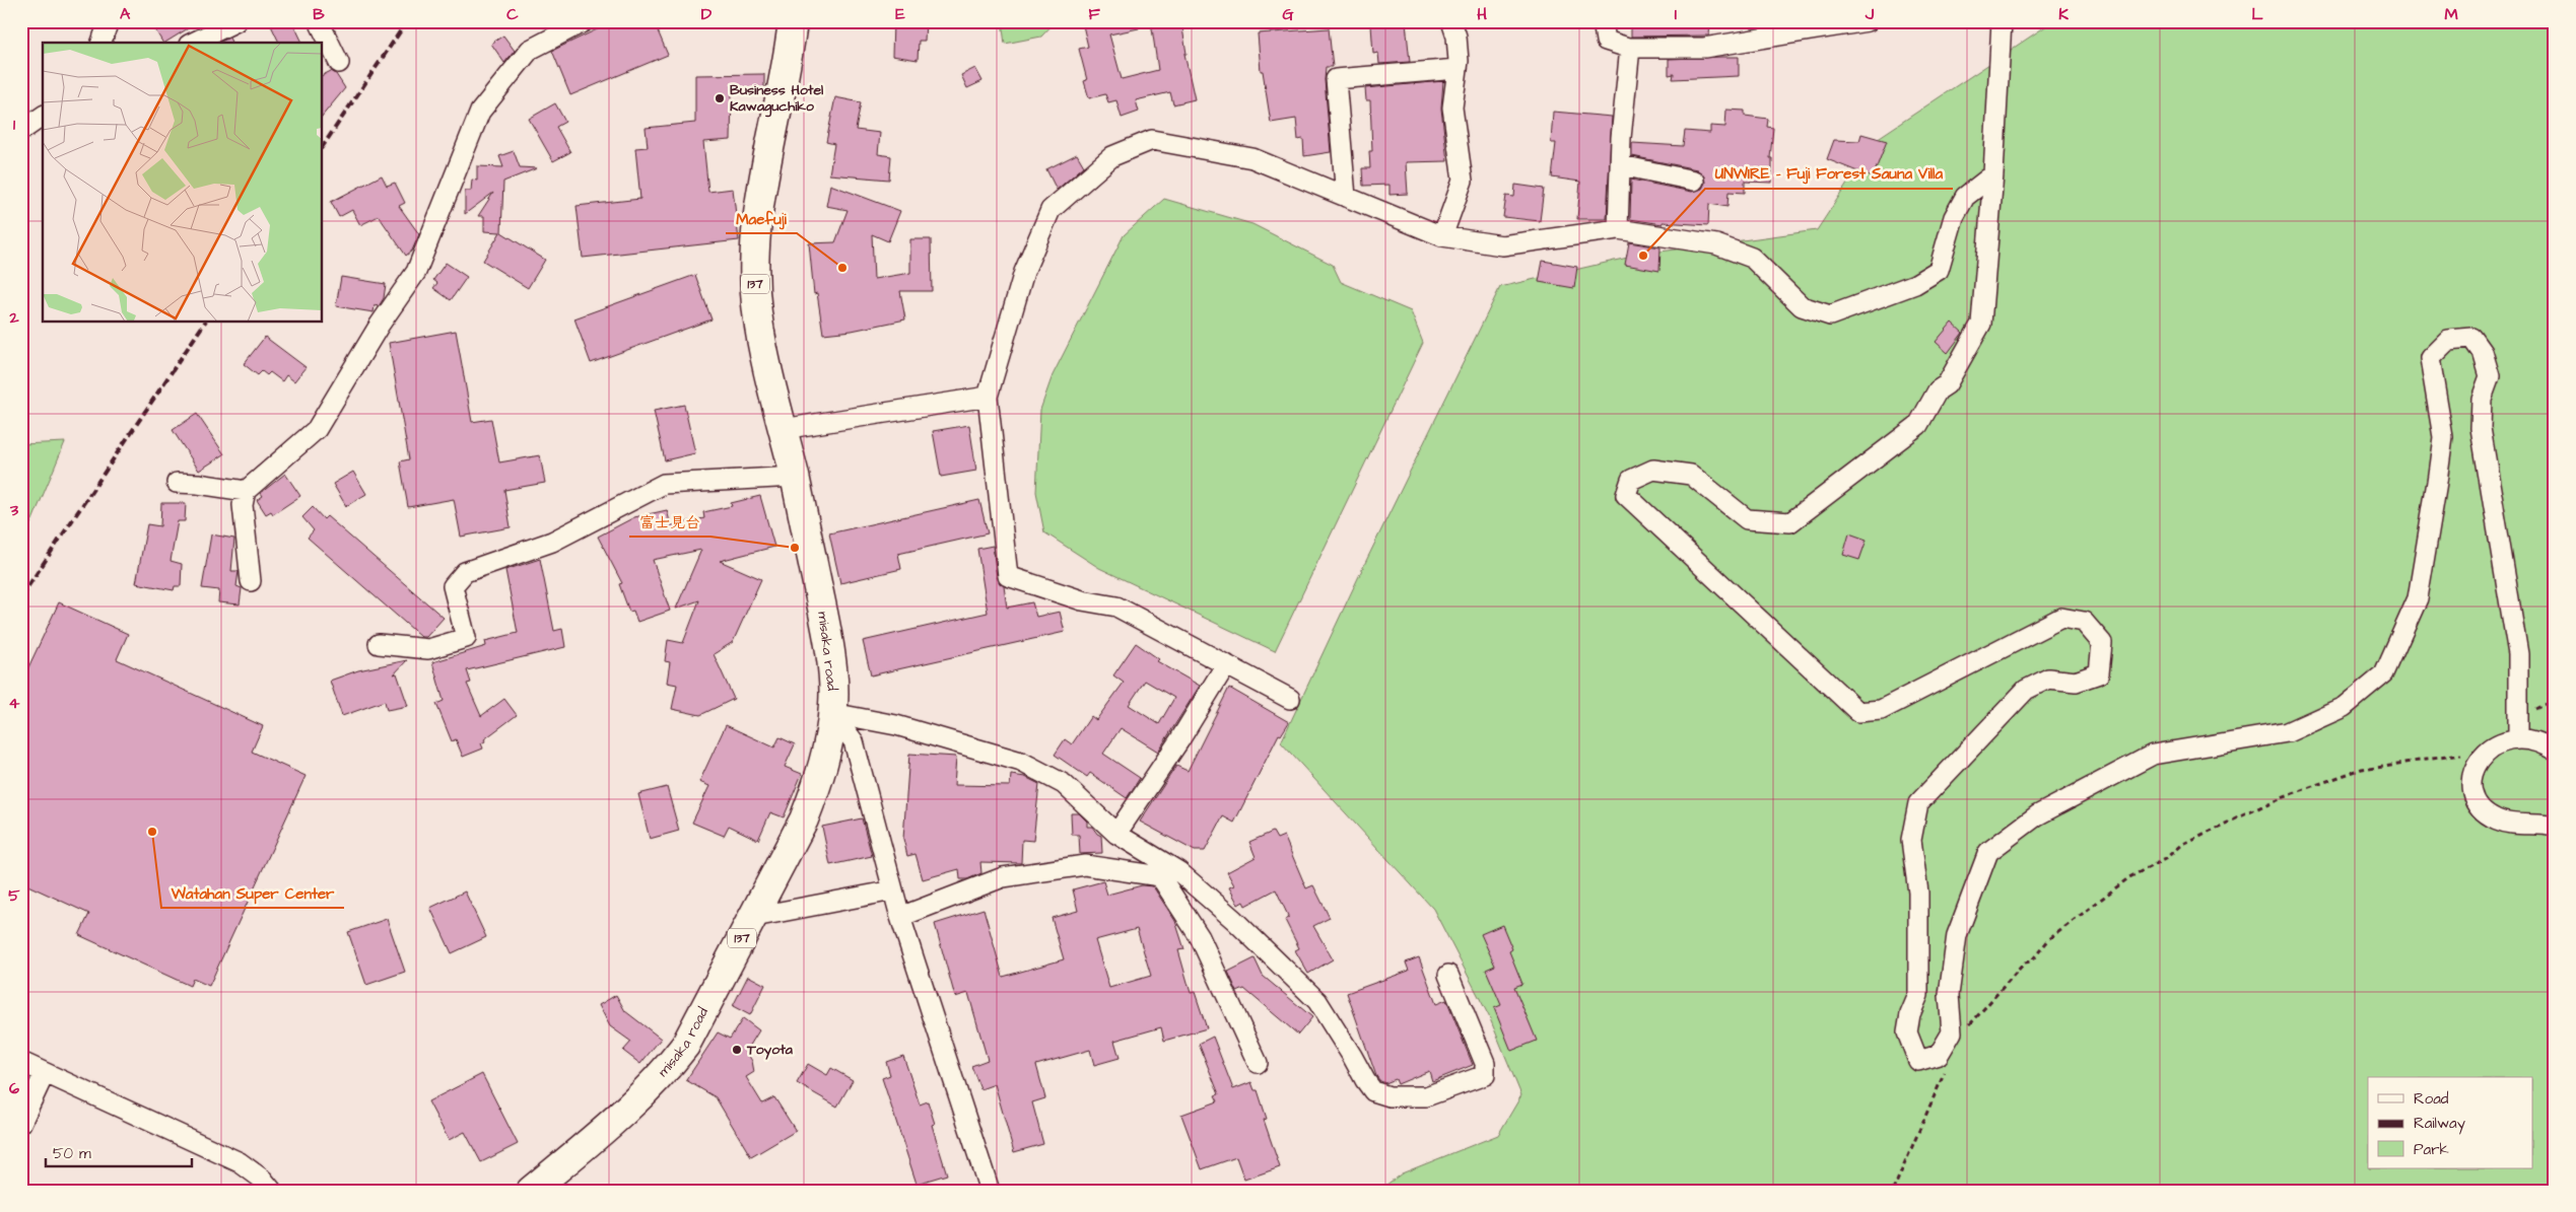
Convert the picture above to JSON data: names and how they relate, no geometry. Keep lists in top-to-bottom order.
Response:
{
  "streets": {
    "highway": ["137", "misaka road"]
  },
  "places": [
    "Business Hotel Kawaguchiko",
    "UNWIRE - Fuji Forest Sauna Villa",
    "Maefuji",
    "富士見台",
    "Watahan Super Center",
    "Toyota"
  ],
  "legend": ["Road", "Railway", "Park"],
  "scale_bar": "50 m",
  "grid": {
    "columns": [
      "A",
      "B",
      "C",
      "D",
      "E",
      "F",
      "G",
      "H",
      "I",
      "J",
      "K",
      "L",
      "M"
    ],
    "rows": [
      "1",
      "2",
      "3",
      "4",
      "5",
      "6"
    ]
  }
}
